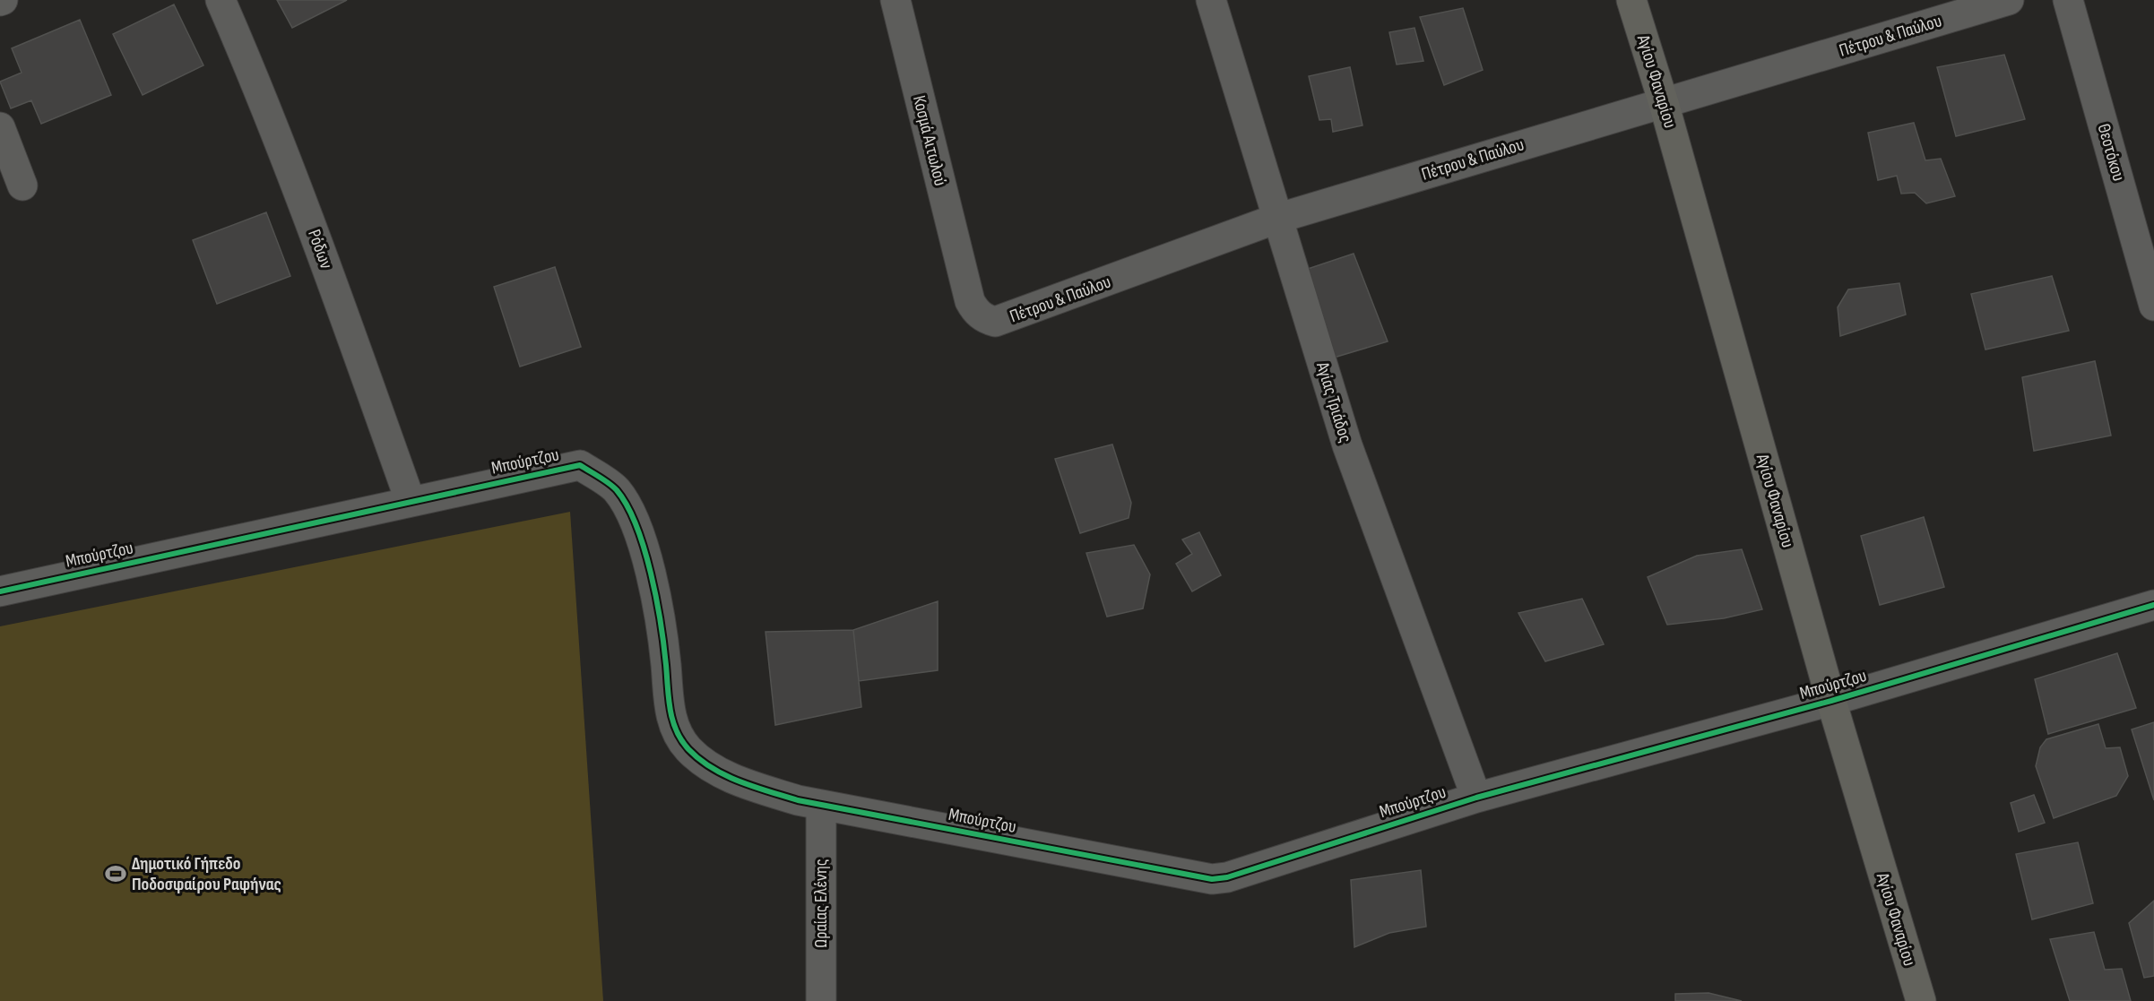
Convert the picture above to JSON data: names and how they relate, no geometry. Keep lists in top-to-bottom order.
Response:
{
  "streets": {
    "street": [
      "Πέτρου & Παύλου",
      "Αγίου Φαναρίου",
      "Κοσμά Αιτωλού",
      "Θεοτόκου",
      "Ρόδων",
      "Αγίας Τριάδος",
      "Μπούρτζου",
      "Ωραίας Ελένης"
    ]
  },
  "crossings": [
    ["Πέτρου & Παύλου", "Αγίου Φαναρίου"],
    ["Πέτρου & Παύλου", "Κοσμά Αιτωλού"],
    ["Πέτρου & Παύλου", "Αγίας Τριάδος"],
    ["Αγίου Φαναρίου", "Μπούρτζου"],
    ["Ρόδων", "Μπούρτζου"],
    ["Αγίας Τριάδος", "Μπούρτζου"],
    ["Μπούρτζου", "Ωραίας Ελένης"]
  ],
  "places": {
    "sports": ["Δημοτικό Γήπεδο Ποδοσφαίρου Ραφήνας"]
  }
}
